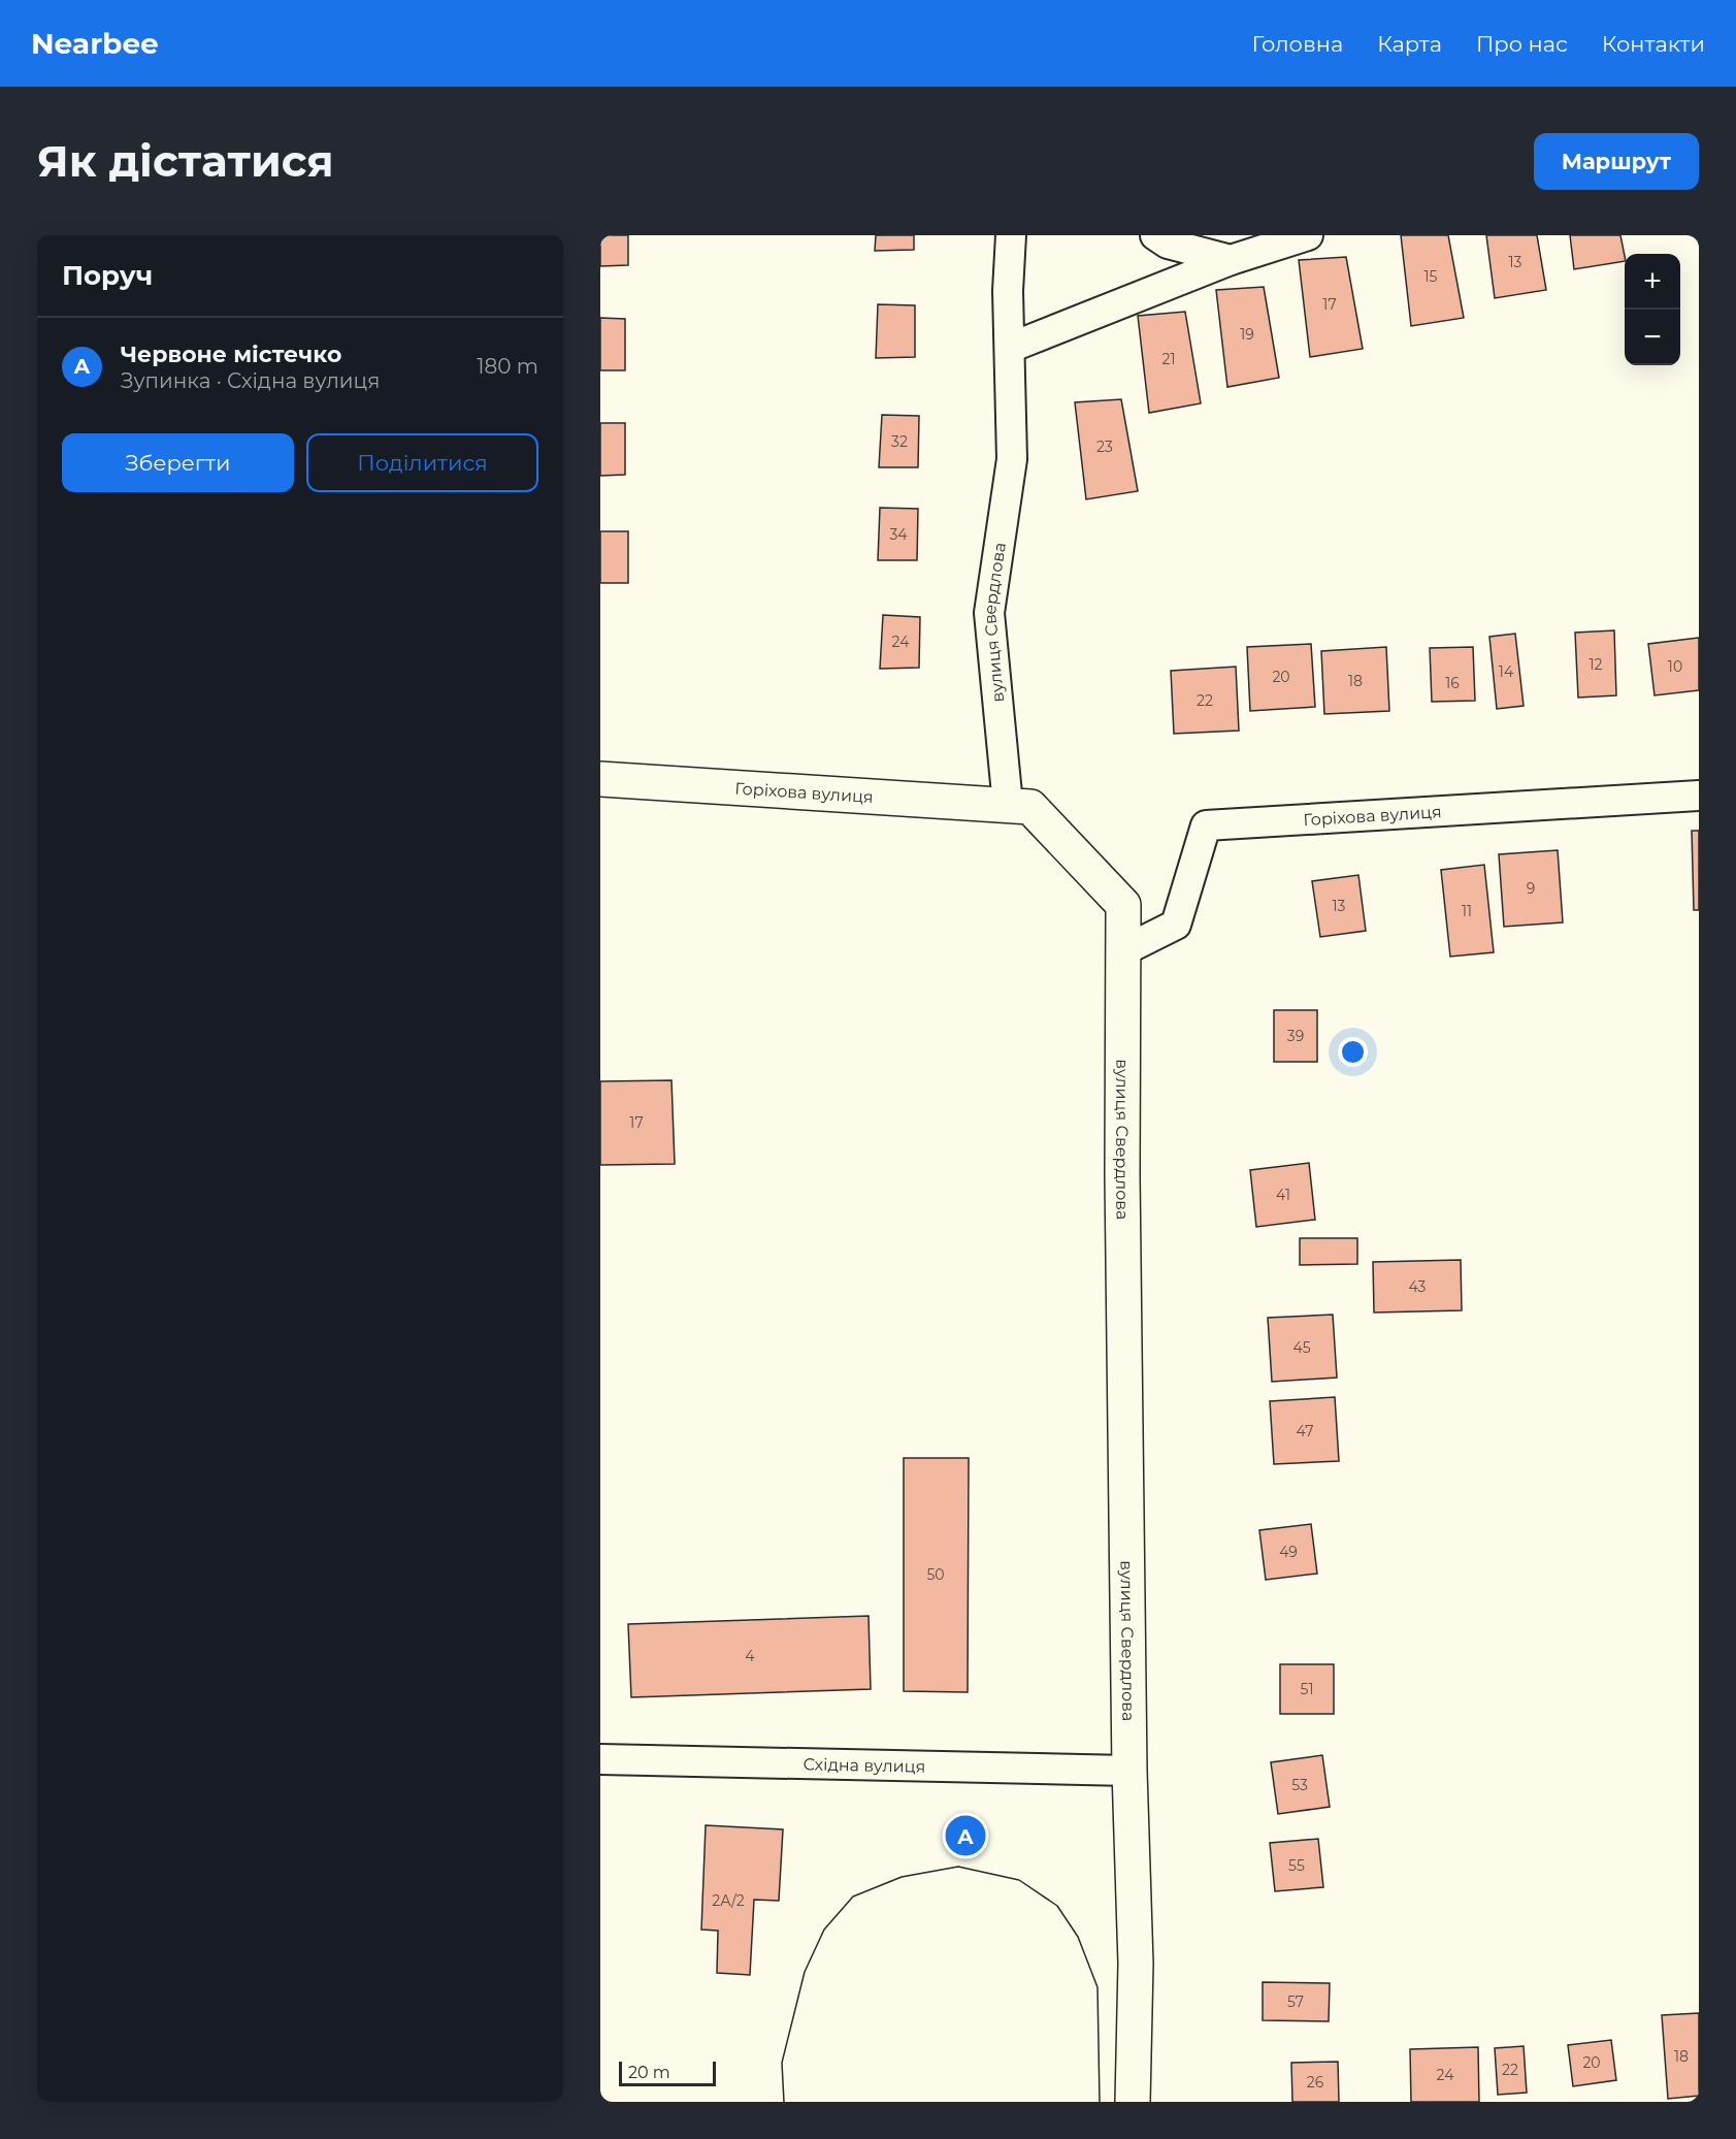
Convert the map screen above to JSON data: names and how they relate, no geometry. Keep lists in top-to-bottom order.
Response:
{
  "streets": {
    "street": ["вулиця Свердлова", "Горіхова вулиця", "Східна вулиця"]
  },
  "crossings": [
    ["вулиця Свердлова", "Горіхова вулиця"],
    ["вулиця Свердлова", "Східна вулиця"]
  ],
  "house_numbers": [
    "13",
    "15",
    "17",
    "19",
    "21",
    "32",
    "23",
    "34",
    "24",
    "12",
    "10",
    "14",
    "20",
    "18",
    "16",
    "22",
    "9",
    "13",
    "11",
    "39",
    "17",
    "41",
    "43",
    "45",
    "47",
    "49",
    "50",
    "4",
    "51",
    "53",
    "55",
    "2А/2",
    "57",
    "18",
    "20",
    "22",
    "24",
    "26"
  ],
  "scale_bar": "20 m",
  "page": {
    "header": "Nearbee",
    "nav": [
      "Головна",
      "Карта",
      "Про нас",
      "Контакти"
    ],
    "buttons": [
      "Маршрут",
      ["Зберегти", "Поділитися"]
    ],
    "title": "Як дістатися",
    "heading": "Поруч",
    "map_buttons": ["+", "−"],
    "list": [
      {
        "mark": "A",
        "name": "Червоне містечко",
        "note": "Зупинка · Східна вулиця",
        "value": "180 m"
      }
    ],
    "pins": "A",
    "scale": "20 m"
  }
}
